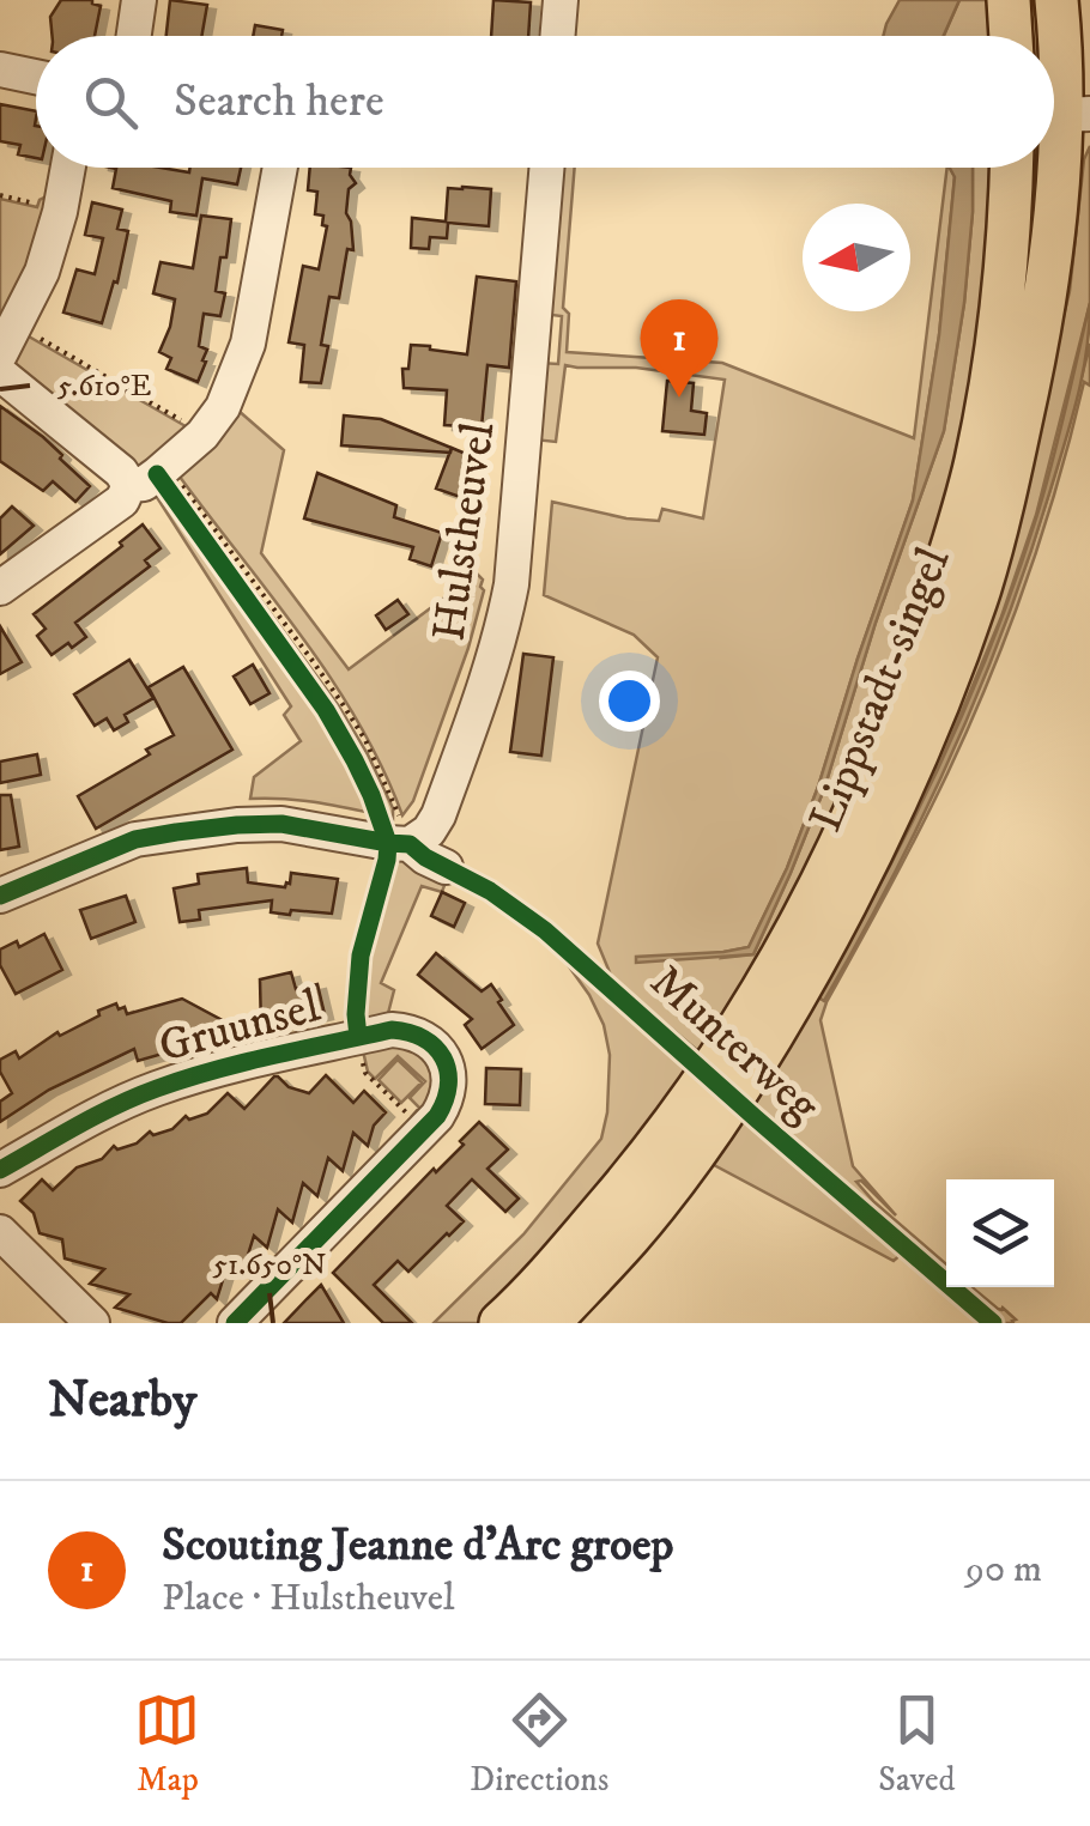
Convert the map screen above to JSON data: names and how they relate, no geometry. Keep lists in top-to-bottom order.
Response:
{
  "streets": {
    "main road": ["Lippstadt-singel"],
    "street": ["Hulstheuvel", "Gruunsel"],
    "cycle path": ["Munterweg"]
  },
  "north": "left",
  "page": {
    "search": "Search here",
    "pins": "1",
    "heading": "Nearby",
    "list": [
      {
        "mark": "1",
        "name": "Scouting Jeanne d'Arc groep",
        "note": "Place · Hulstheuvel",
        "value": "90 m"
      }
    ],
    "nav": ["Map", "Directions", "Saved"]
  },
  "coordinates": ["5.610°E", "51.650°N"]
}
